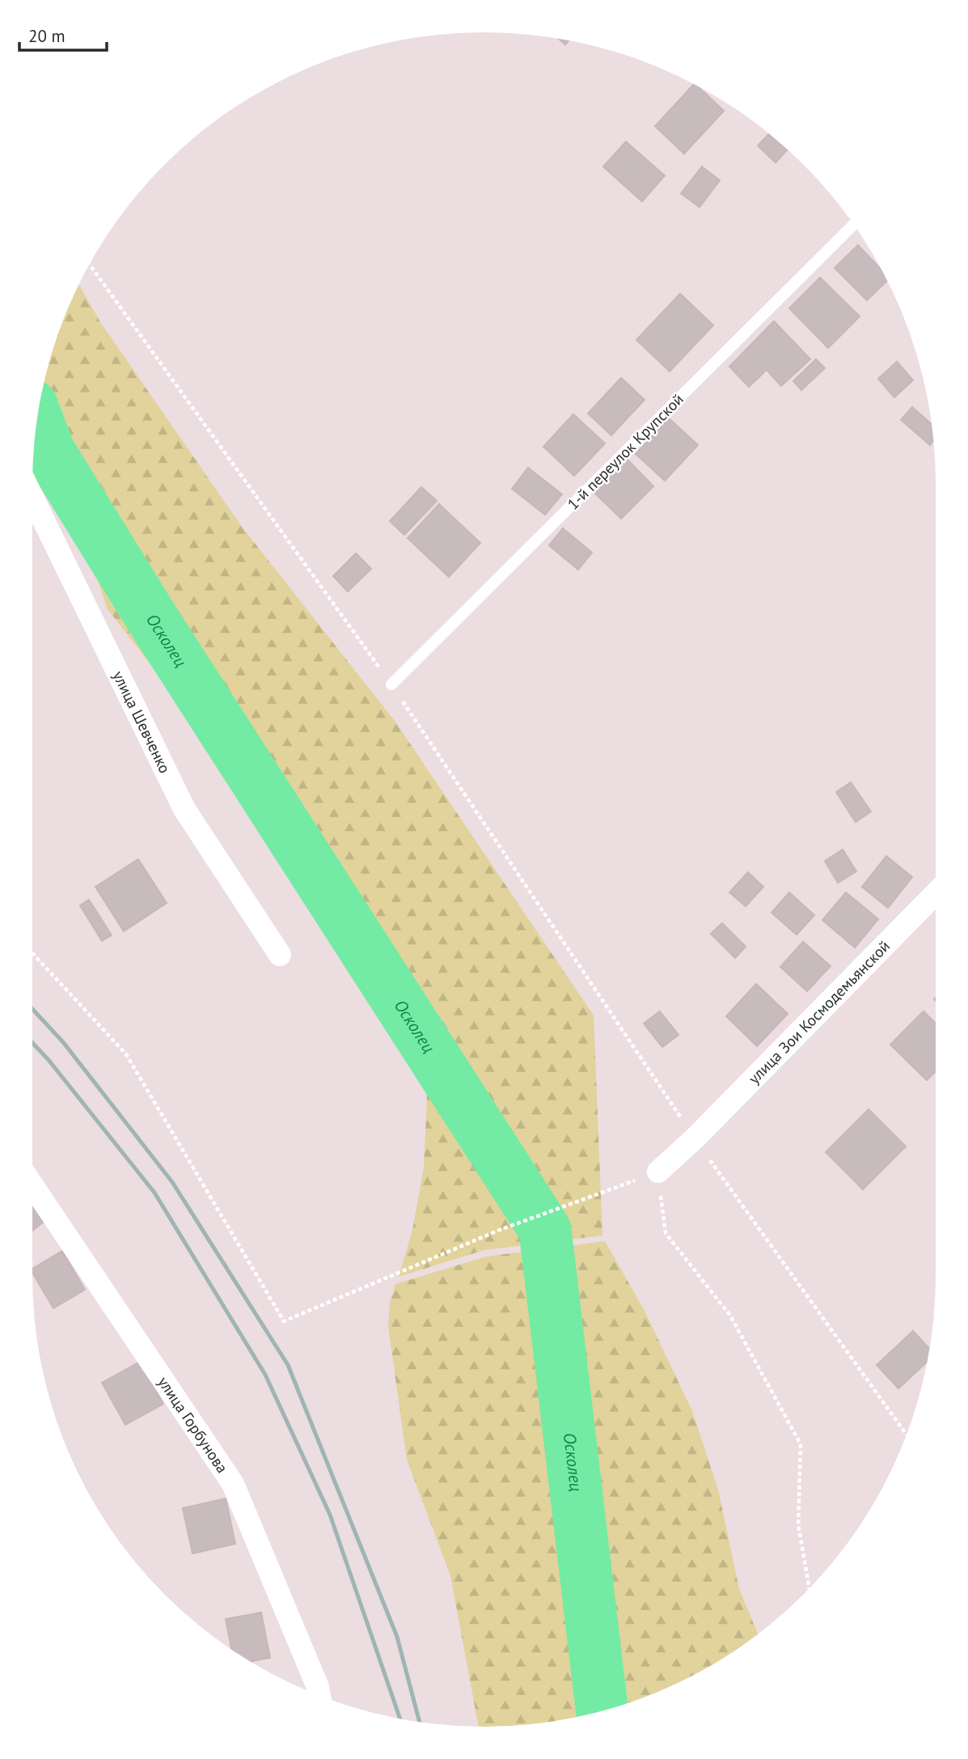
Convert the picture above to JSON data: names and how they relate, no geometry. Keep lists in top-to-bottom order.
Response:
{
  "streets": {
    "street": ["улица Шевченко", "улица Зои Космодемьянской", "улица Горбунова"],
    "lane": ["1-й переулок Крупской"]
  },
  "water": ["Осколец"],
  "scale_bar": "20 m"
}
